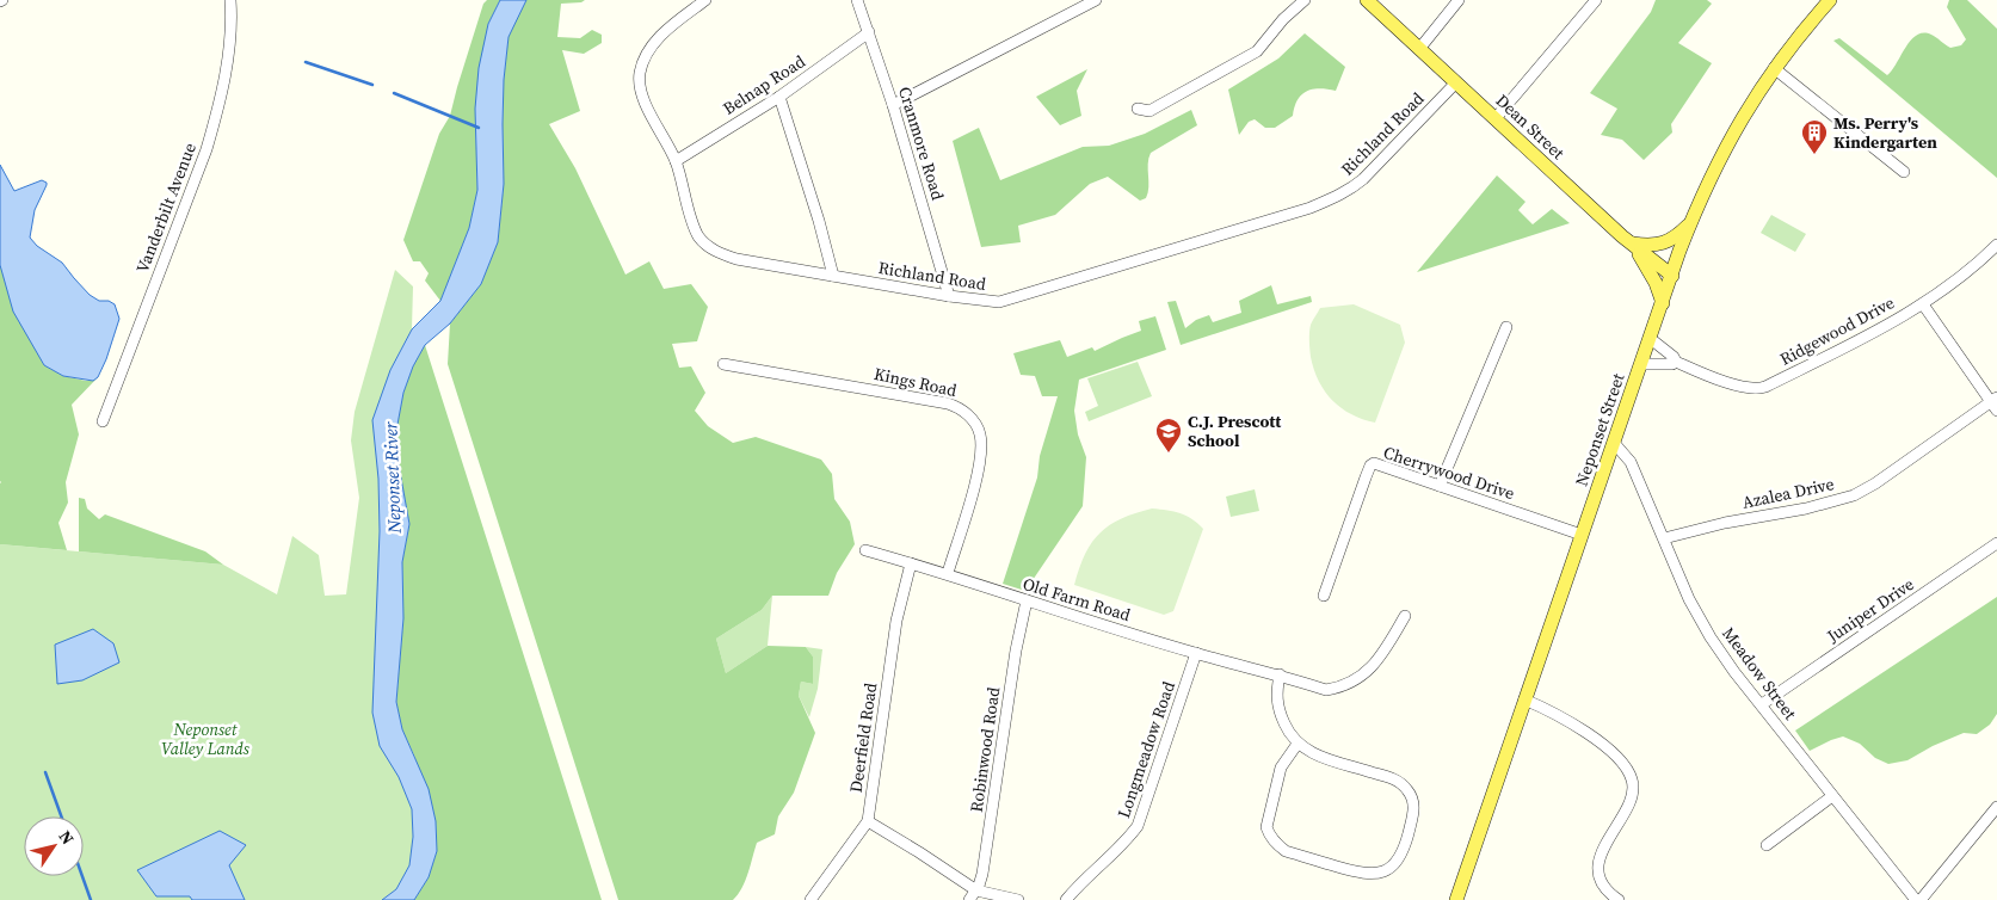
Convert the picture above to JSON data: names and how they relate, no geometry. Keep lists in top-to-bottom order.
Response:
{
  "streets": {
    "main road": ["Dean Street", "Neponset Street"],
    "street": [
      "Belnap Road",
      "Richland Road",
      "Cranmore Road",
      "Vanderbilt Avenue",
      "Ridgewood Drive",
      "Kings Road",
      "Cherrywood Drive",
      "Azalea Drive",
      "Old Farm Road",
      "Juniper Drive",
      "Meadow Street",
      "Deerfield Road",
      "Robinwood Road",
      "Longmeadow Road"
    ]
  },
  "crossings": [
    ["Belnap Road", "Richland Road"],
    ["Belnap Road", "Cranmore Road"],
    ["Dean Street", "Richland Road"],
    ["Dean Street", "Neponset Street"],
    ["Richland Road", "Cranmore Road"],
    ["Ridgewood Drive", "Neponset Street"],
    ["Kings Road", "Old Farm Road"],
    ["Neponset Street", "Cherrywood Drive"],
    ["Neponset Street", "Meadow Street"],
    ["Azalea Drive", "Meadow Street"],
    ["Old Farm Road", "Deerfield Road"],
    ["Old Farm Road", "Robinwood Road"],
    ["Old Farm Road", "Longmeadow Road"],
    ["Juniper Drive", "Meadow Street"]
  ],
  "water": ["Neponset River"],
  "parks": ["Neponset Valley Lands"],
  "places": {
    "building": ["Ms. Perry's Kindergarten"],
    "school or university": ["C.J. Prescott School"]
  },
  "north": "top right"
}
